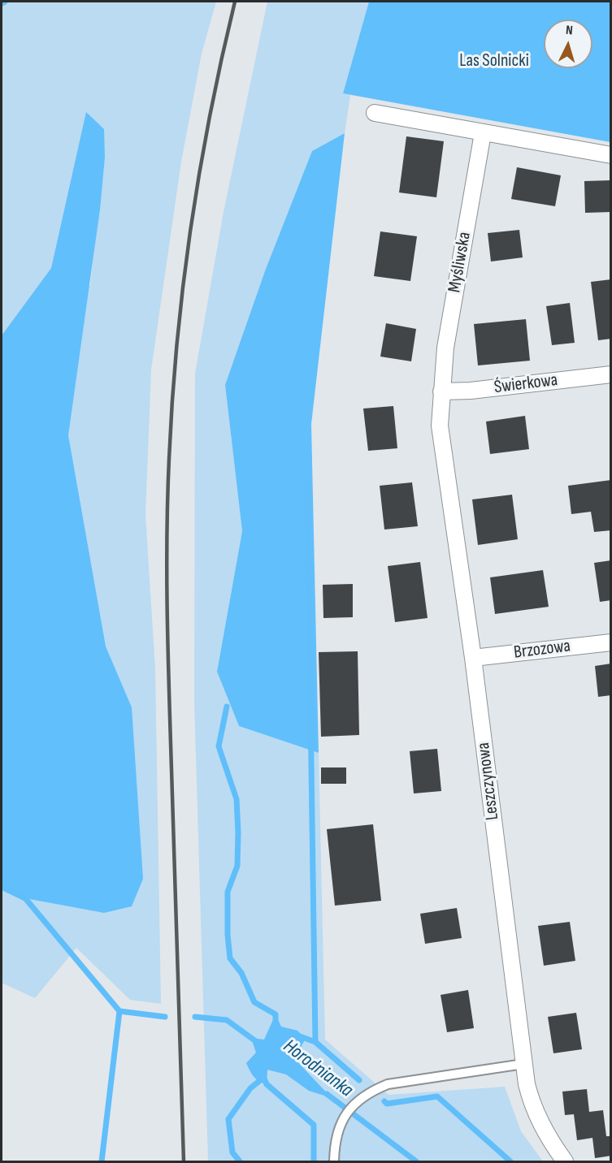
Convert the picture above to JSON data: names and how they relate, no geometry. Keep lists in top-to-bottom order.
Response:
{
  "streets": {
    "street": [
      "Myśliwska",
      "Świerkowa",
      "Brzozowa",
      "Leszczynowa"
    ]
  },
  "crossings": [
    ["Myśliwska", "Świerkowa"],
    ["Myśliwska", "Leszczynowa"],
    ["Świerkowa", "Leszczynowa"],
    ["Brzozowa", "Leszczynowa"]
  ],
  "water": ["Horodnianka"],
  "parks": ["Las Solnicki"],
  "north": "top"
}
